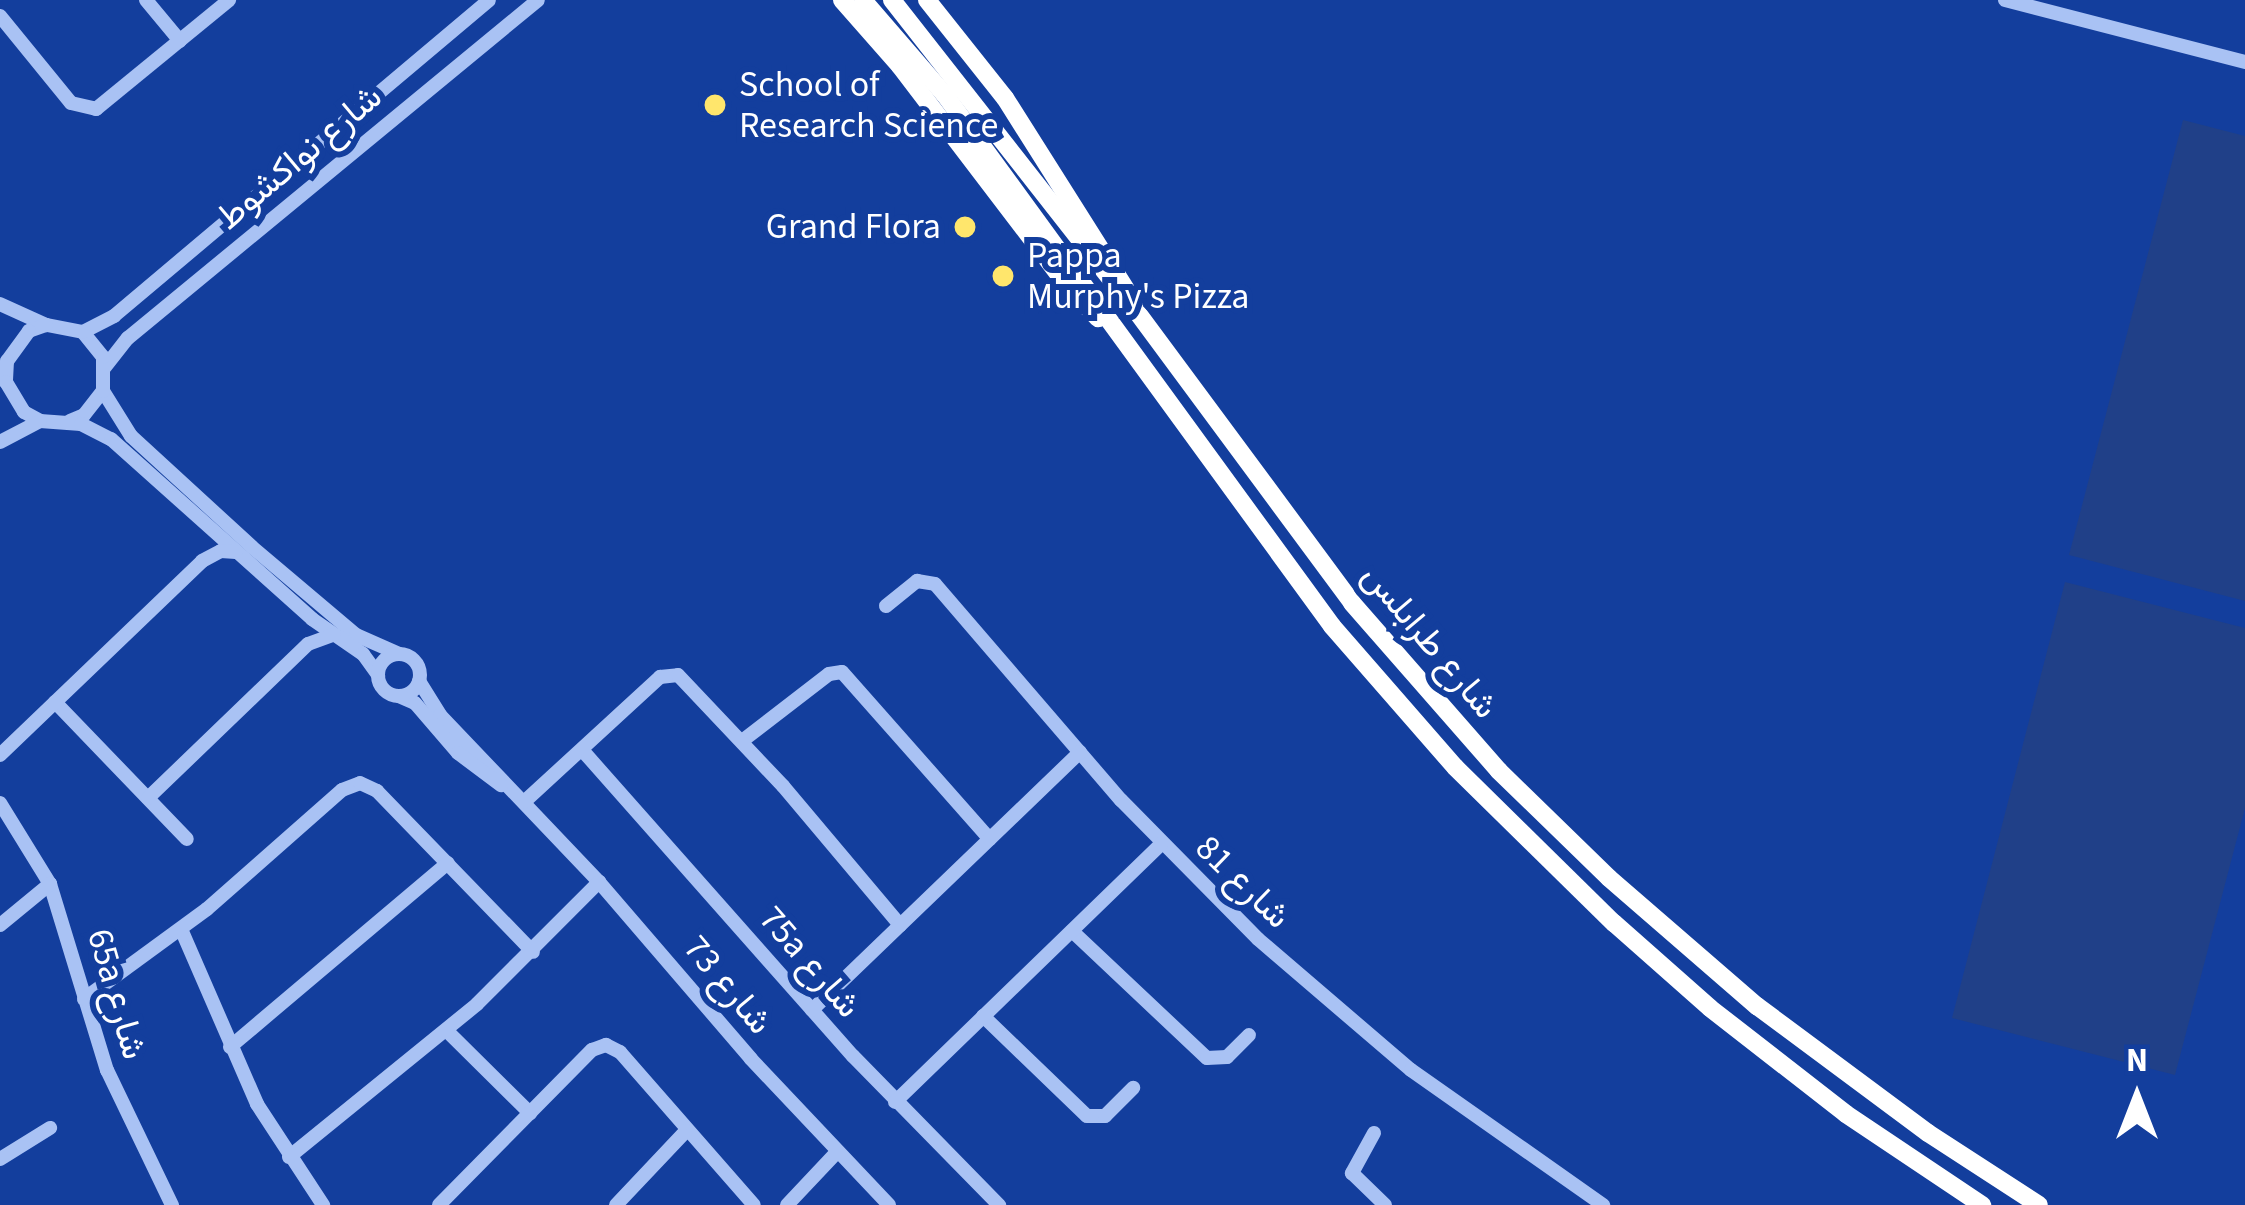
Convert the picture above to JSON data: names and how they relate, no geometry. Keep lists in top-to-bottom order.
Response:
{
  "streets": {
    "highway": ["شارع طرابلس"],
    "street": [
      "شارع نواكشوط",
      "شارع 81",
      "75a شارع",
      "شارع 73",
      "65a شارع"
    ]
  },
  "places": ["School of Research Science", "Grand Flora", "Pappa Murphy's Pizza"],
  "north": "top"
}
